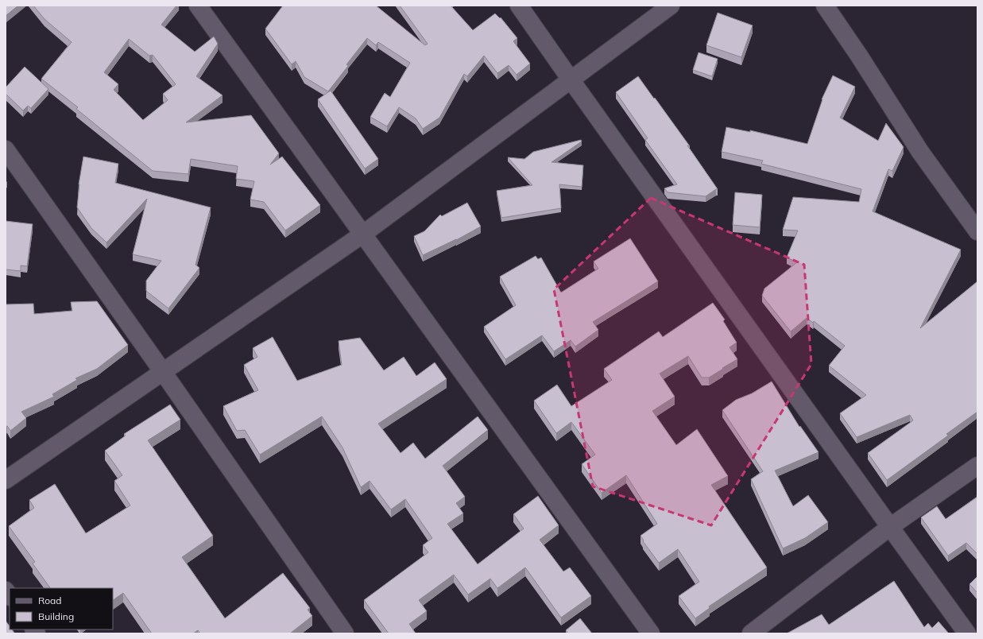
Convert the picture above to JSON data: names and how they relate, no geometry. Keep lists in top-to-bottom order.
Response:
{
  "legend": ["Road", "Building"]
}
